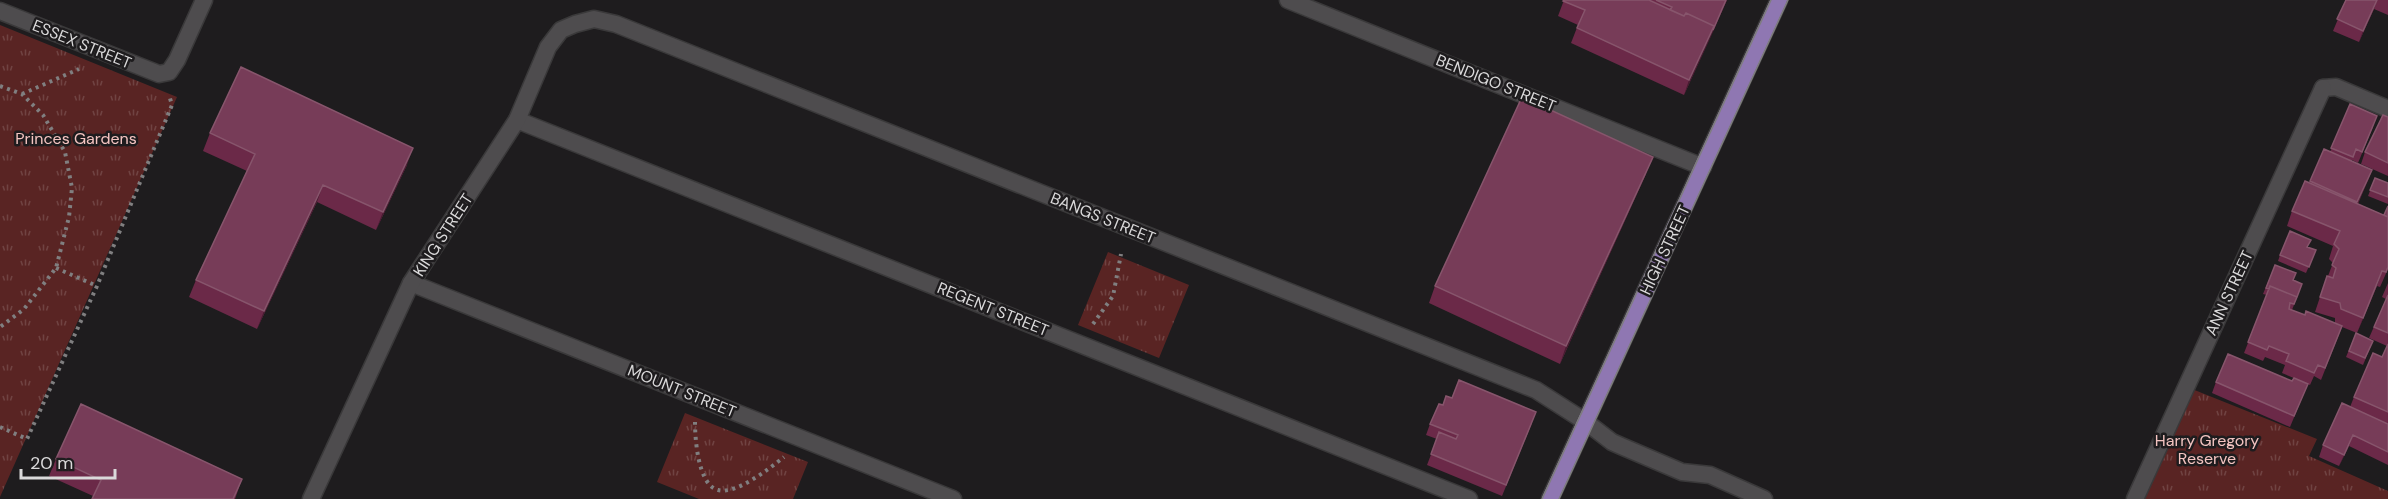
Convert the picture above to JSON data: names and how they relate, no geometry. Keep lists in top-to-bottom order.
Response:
{
  "streets": {
    "main road": ["HIGH STREET"],
    "street": [
      "ESSEX STREET",
      "BENDIGO STREET",
      "BANGS STREET",
      "KING STREET",
      "ANN STREET",
      "REGENT STREET",
      "MOUNT STREET"
    ]
  },
  "crossings": [
    ["BENDIGO STREET", "HIGH STREET"],
    ["BANGS STREET", "KING STREET"],
    ["BANGS STREET", "HIGH STREET"],
    ["KING STREET", "REGENT STREET"],
    ["KING STREET", "MOUNT STREET"]
  ],
  "parks": ["Princes Gardens", "Harry Gregory Reserve"],
  "scale_bar": "20 m"
}
